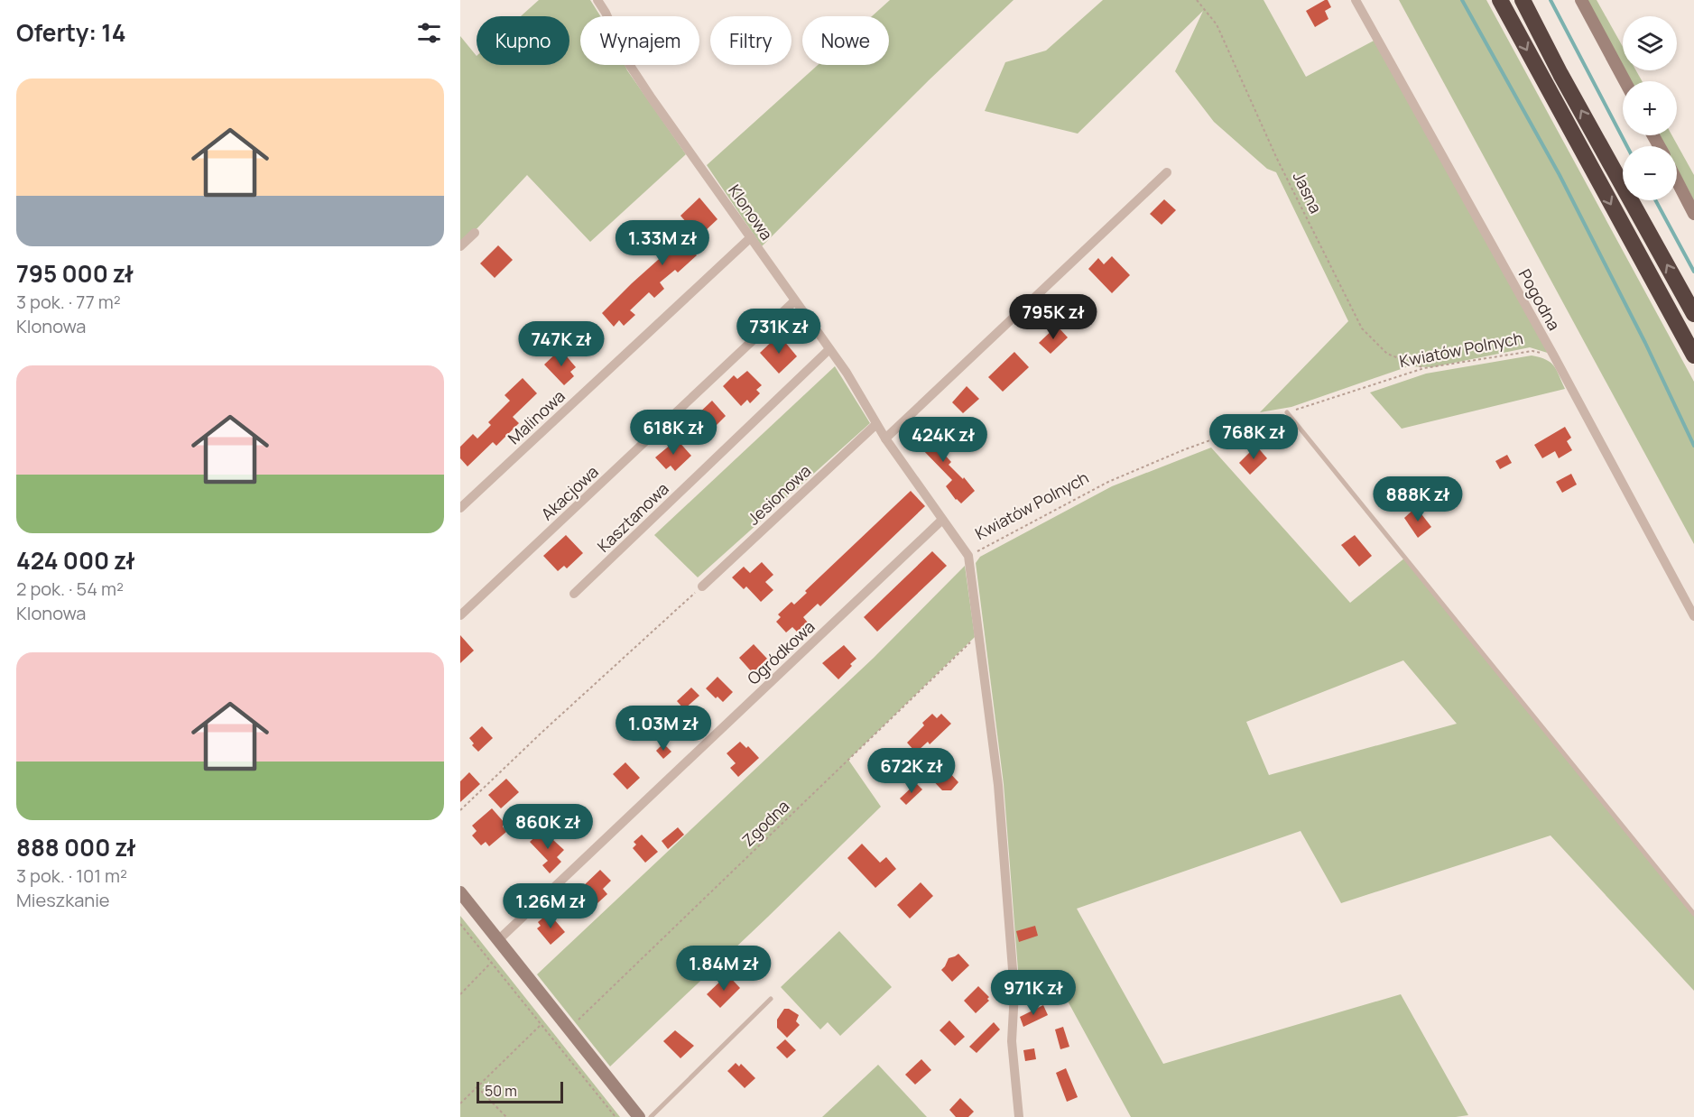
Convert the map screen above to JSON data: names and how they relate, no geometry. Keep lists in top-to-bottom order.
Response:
{
  "streets": {
    "street": [
      "Klonowa",
      "Pogodna",
      "Kwiatów Polnych",
      "Malinowa",
      "Akacjowa",
      "Jesionowa",
      "Kasztanowa",
      "Ogródkowa"
    ],
    "path": ["Jasna", "Zgodna"]
  },
  "crossings": [
    ["Jasna", "Kwiatów Polnych"],
    ["Klonowa", "Kwiatów Polnych"],
    ["Klonowa", "Malinowa"],
    ["Klonowa", "Akacjowa"],
    ["Klonowa", "Jesionowa"],
    ["Klonowa", "Kasztanowa"],
    ["Klonowa", "Ogródkowa"],
    ["Pogodna", "Kwiatów Polnych"],
    ["Kwiatów Polnych", "Zgodna"]
  ],
  "scale_bar": "50 m",
  "page": {
    "heading": "Oferty: 14",
    "map_buttons": ["+", "−"],
    "chip": [
      "Kupno",
      "Wynajem",
      "Filtry",
      "Nowe"
    ],
    "list": [
      {
        "name": "795 000 zł",
        "note": "3 pok. · 77 m² · Klonowa"
      },
      {
        "name": "424 000 zł",
        "note": "2 pok. · 54 m² · Klonowa"
      },
      {
        "name": "888 000 zł",
        "note": "3 pok. · 101 m² · Mieszkanie"
      }
    ],
    "price": [
      "1.33M zł",
      "795K zł",
      "731K zł",
      "747K zł",
      "618K zł",
      "768K zł",
      "424K zł",
      "888K zł",
      "1.03M zł",
      "672K zł",
      "860K zł",
      "1.26M zł",
      "1.84M zł",
      "971K zł"
    ],
    "scale": "50 m"
  }
}
